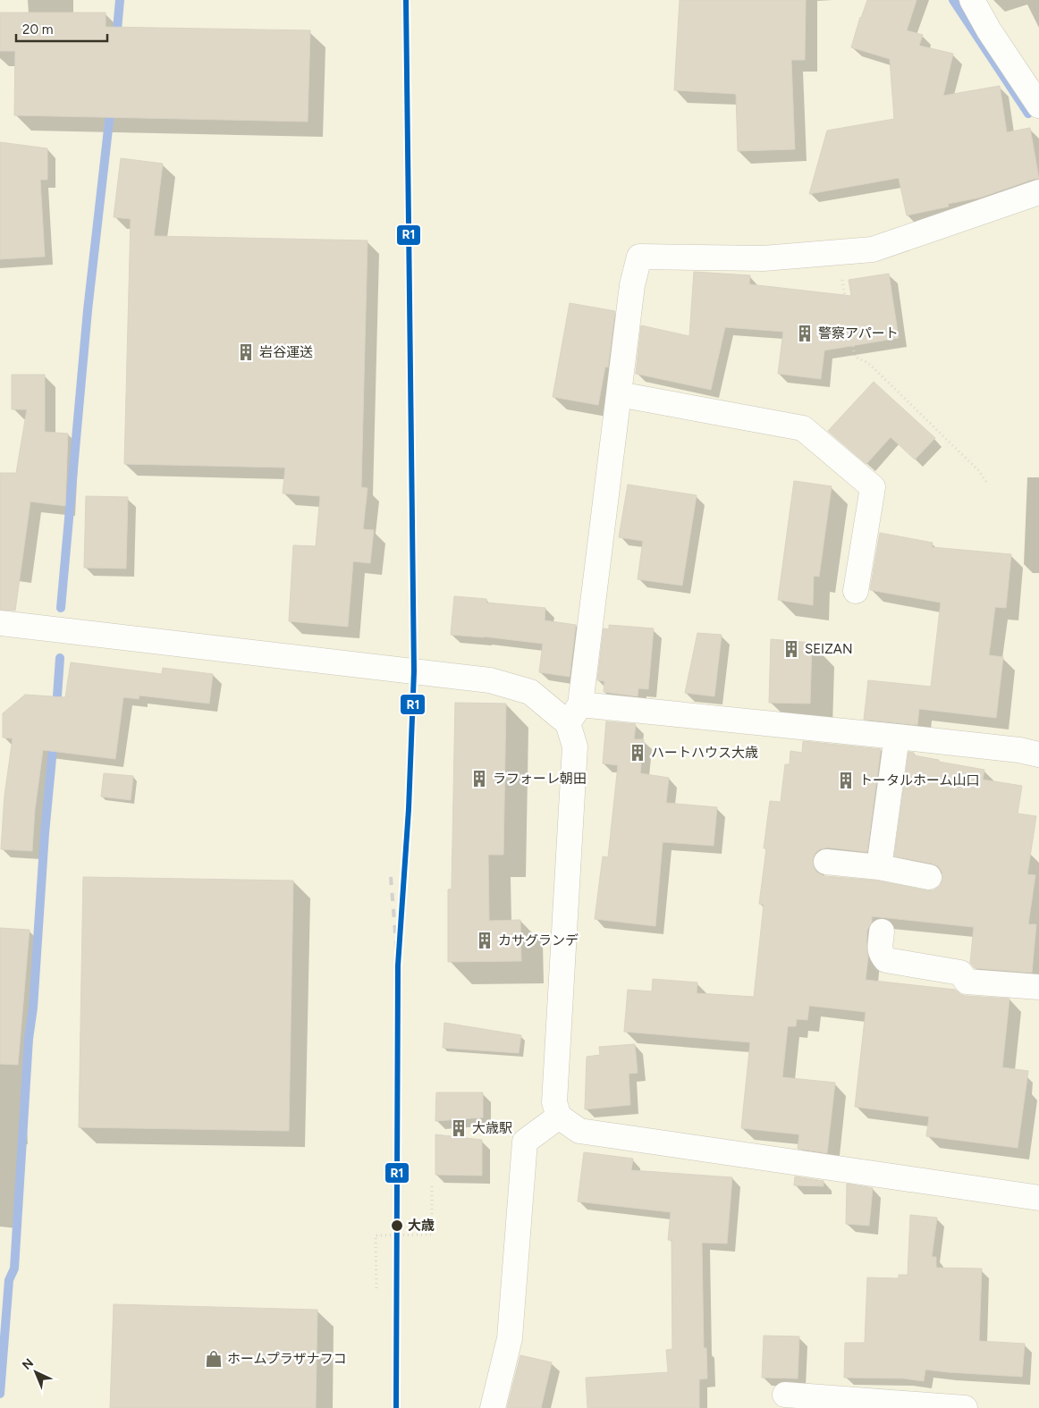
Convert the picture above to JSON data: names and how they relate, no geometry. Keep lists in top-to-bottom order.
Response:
{
  "places": {
    "building": [
      "警察アパート",
      "岩谷運送",
      "SEIZAN",
      "ハートハウス大歳",
      "ラフォーレ朝田",
      "トータルホーム山口",
      "カサグランデ",
      "大歳駅"
    ],
    "other": ["大歳"],
    "shop": ["ホームプラザナフコ"]
  },
  "lines": ["transit line R1"],
  "scale_bar": "20 m",
  "north": "top left"
}
